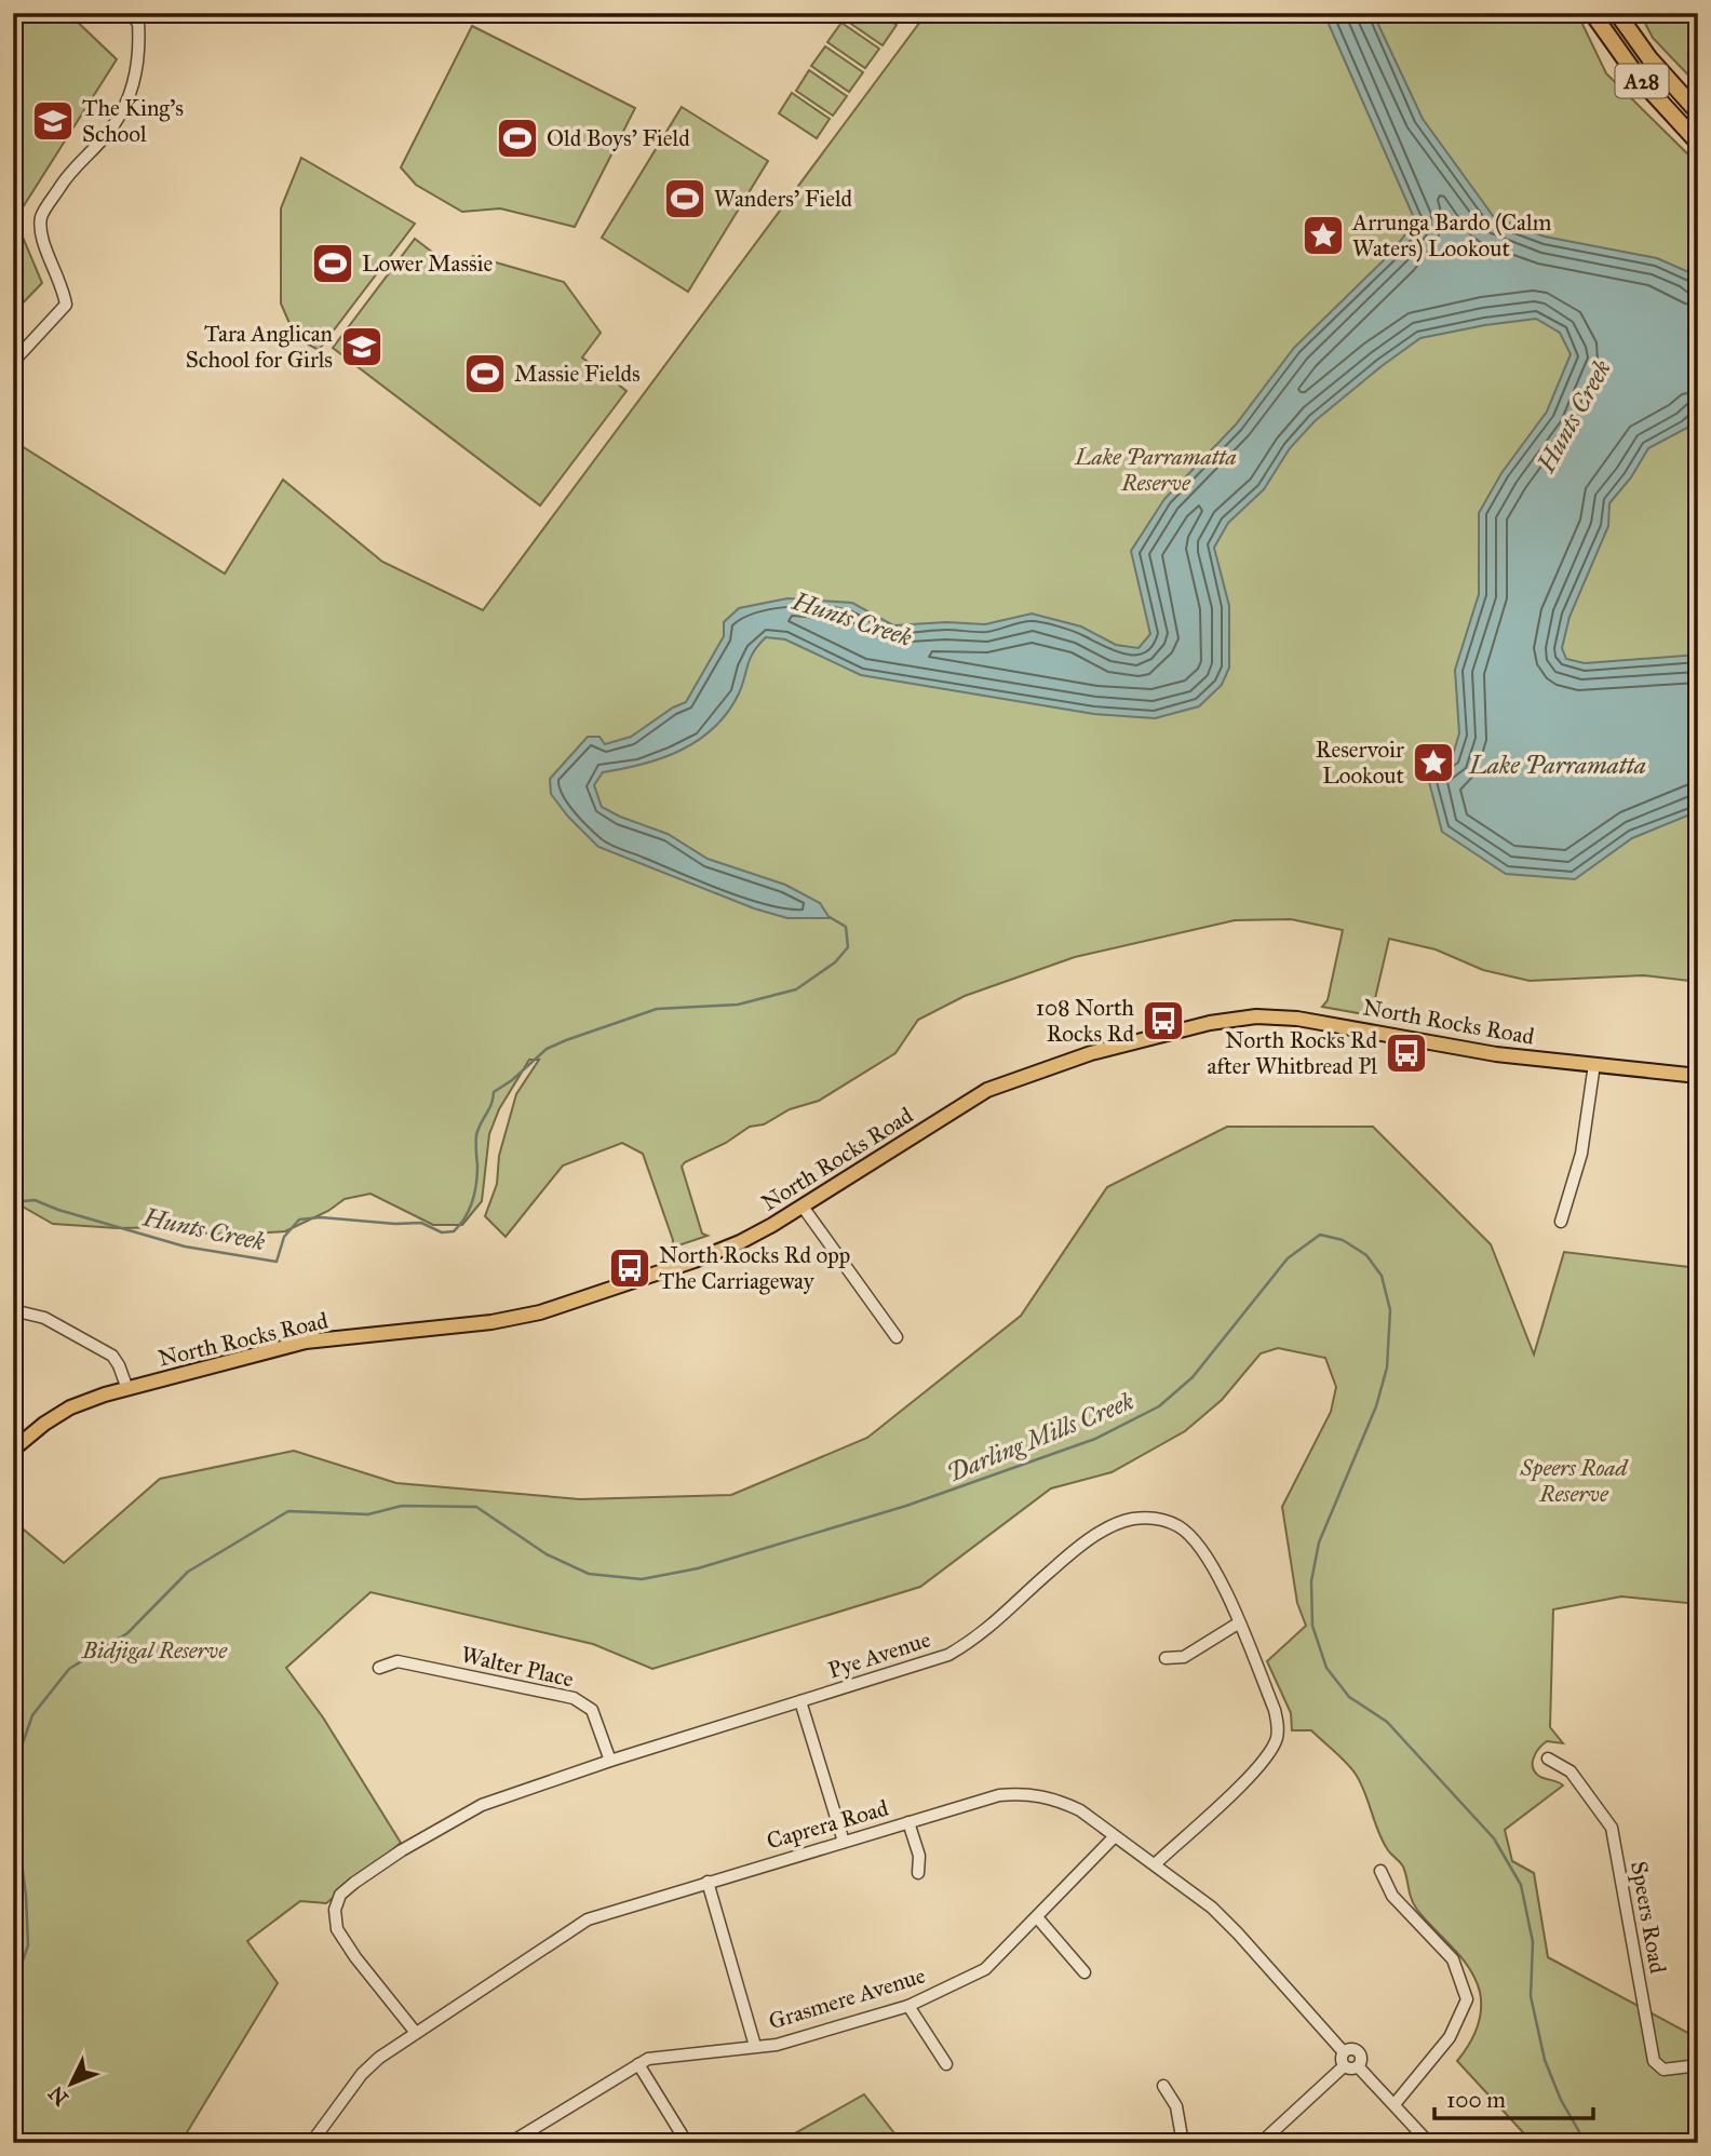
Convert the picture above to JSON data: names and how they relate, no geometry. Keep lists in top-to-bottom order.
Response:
{
  "streets": {
    "highway": ["A28"],
    "main road": ["North Rocks Road"],
    "street": [
      "Pye Avenue",
      "Walter Place",
      "Caprera Road",
      "Speers Road",
      "Grasmere Avenue"
    ]
  },
  "crossings": [
    ["Pye Avenue", "Walter Place"],
    ["Pye Avenue", "Caprera Road"],
    ["Caprera Road", "Grasmere Avenue"]
  ],
  "water": ["Hunts Creek", "Lake Parramatta", "Darling Mills Creek"],
  "parks": ["Lake Parramatta Reserve", "Speers Road Reserve", "Bidjigal Reserve"],
  "places": {
    "school or university": ["The King's School", "Tara Anglican School for Girls"],
    "sports": [
      "Old Boys' Field",
      "Wanders' Field",
      "Lower Massie",
      "Massie Fields"
    ],
    "place": ["Arrunga Bardo (Calm Waters) Lookout", "Reservoir Lookout"],
    "bus stop": ["108 North Rocks Rd", "North Rocks Rd after Whitbread Pl", "North Rocks Rd opp The Carriageway"]
  },
  "scale_bar": "100 m",
  "north": "bottom left"
}
